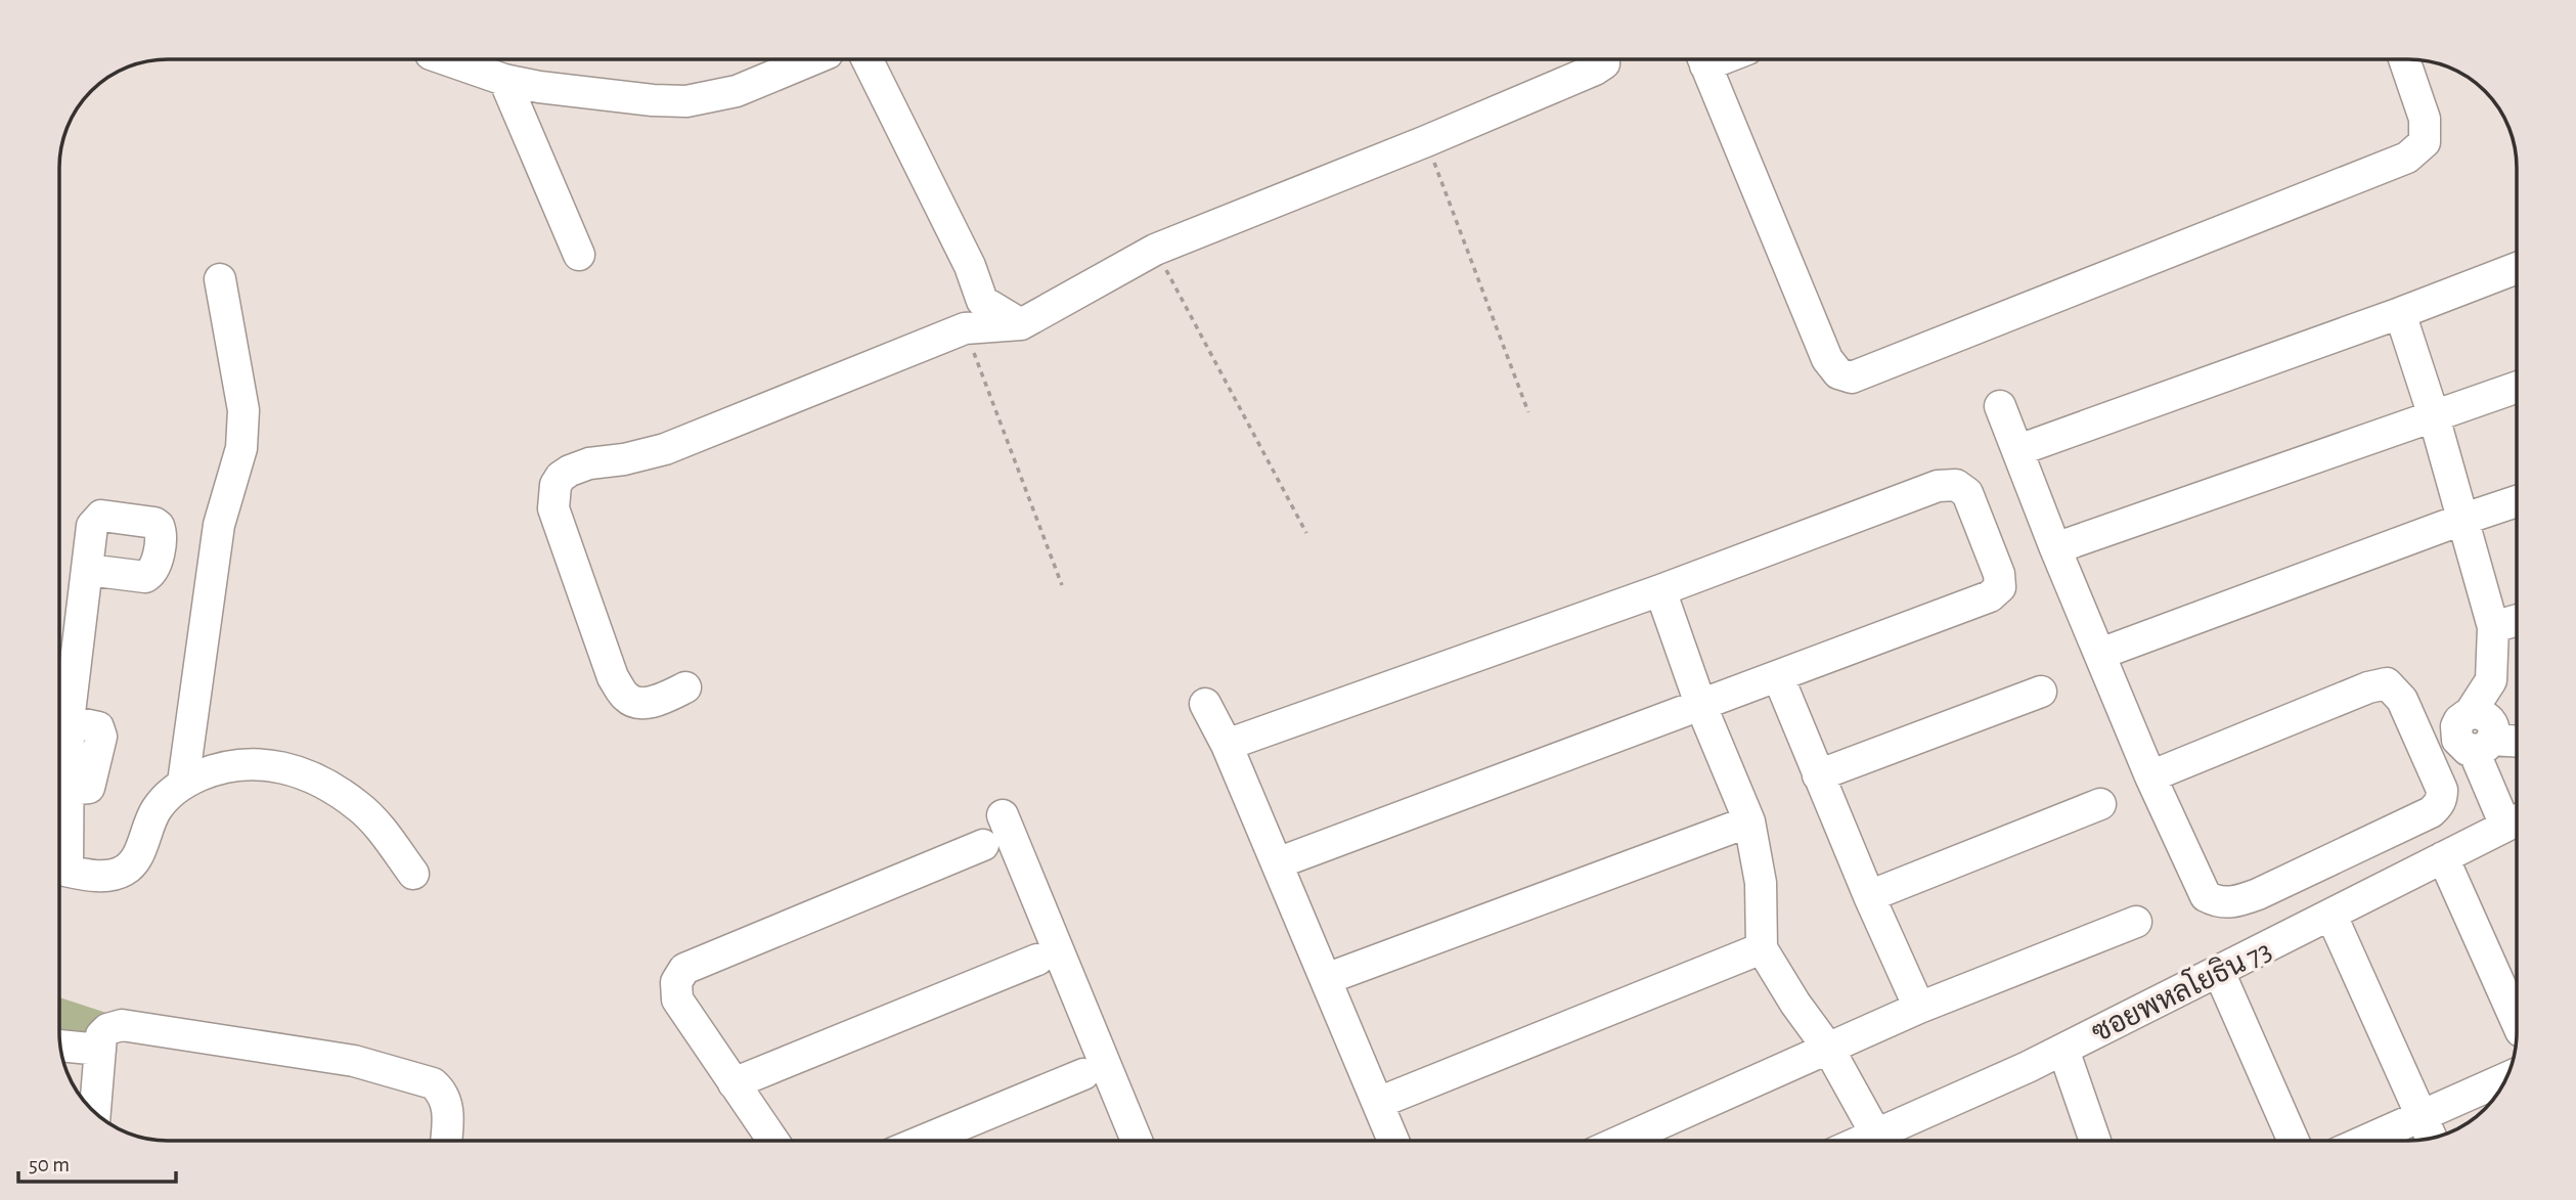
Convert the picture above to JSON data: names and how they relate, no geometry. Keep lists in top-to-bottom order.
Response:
{
  "streets": {
    "street": ["ซอยพหลโยธิน 73"]
  },
  "scale_bar": "50 m"
}
